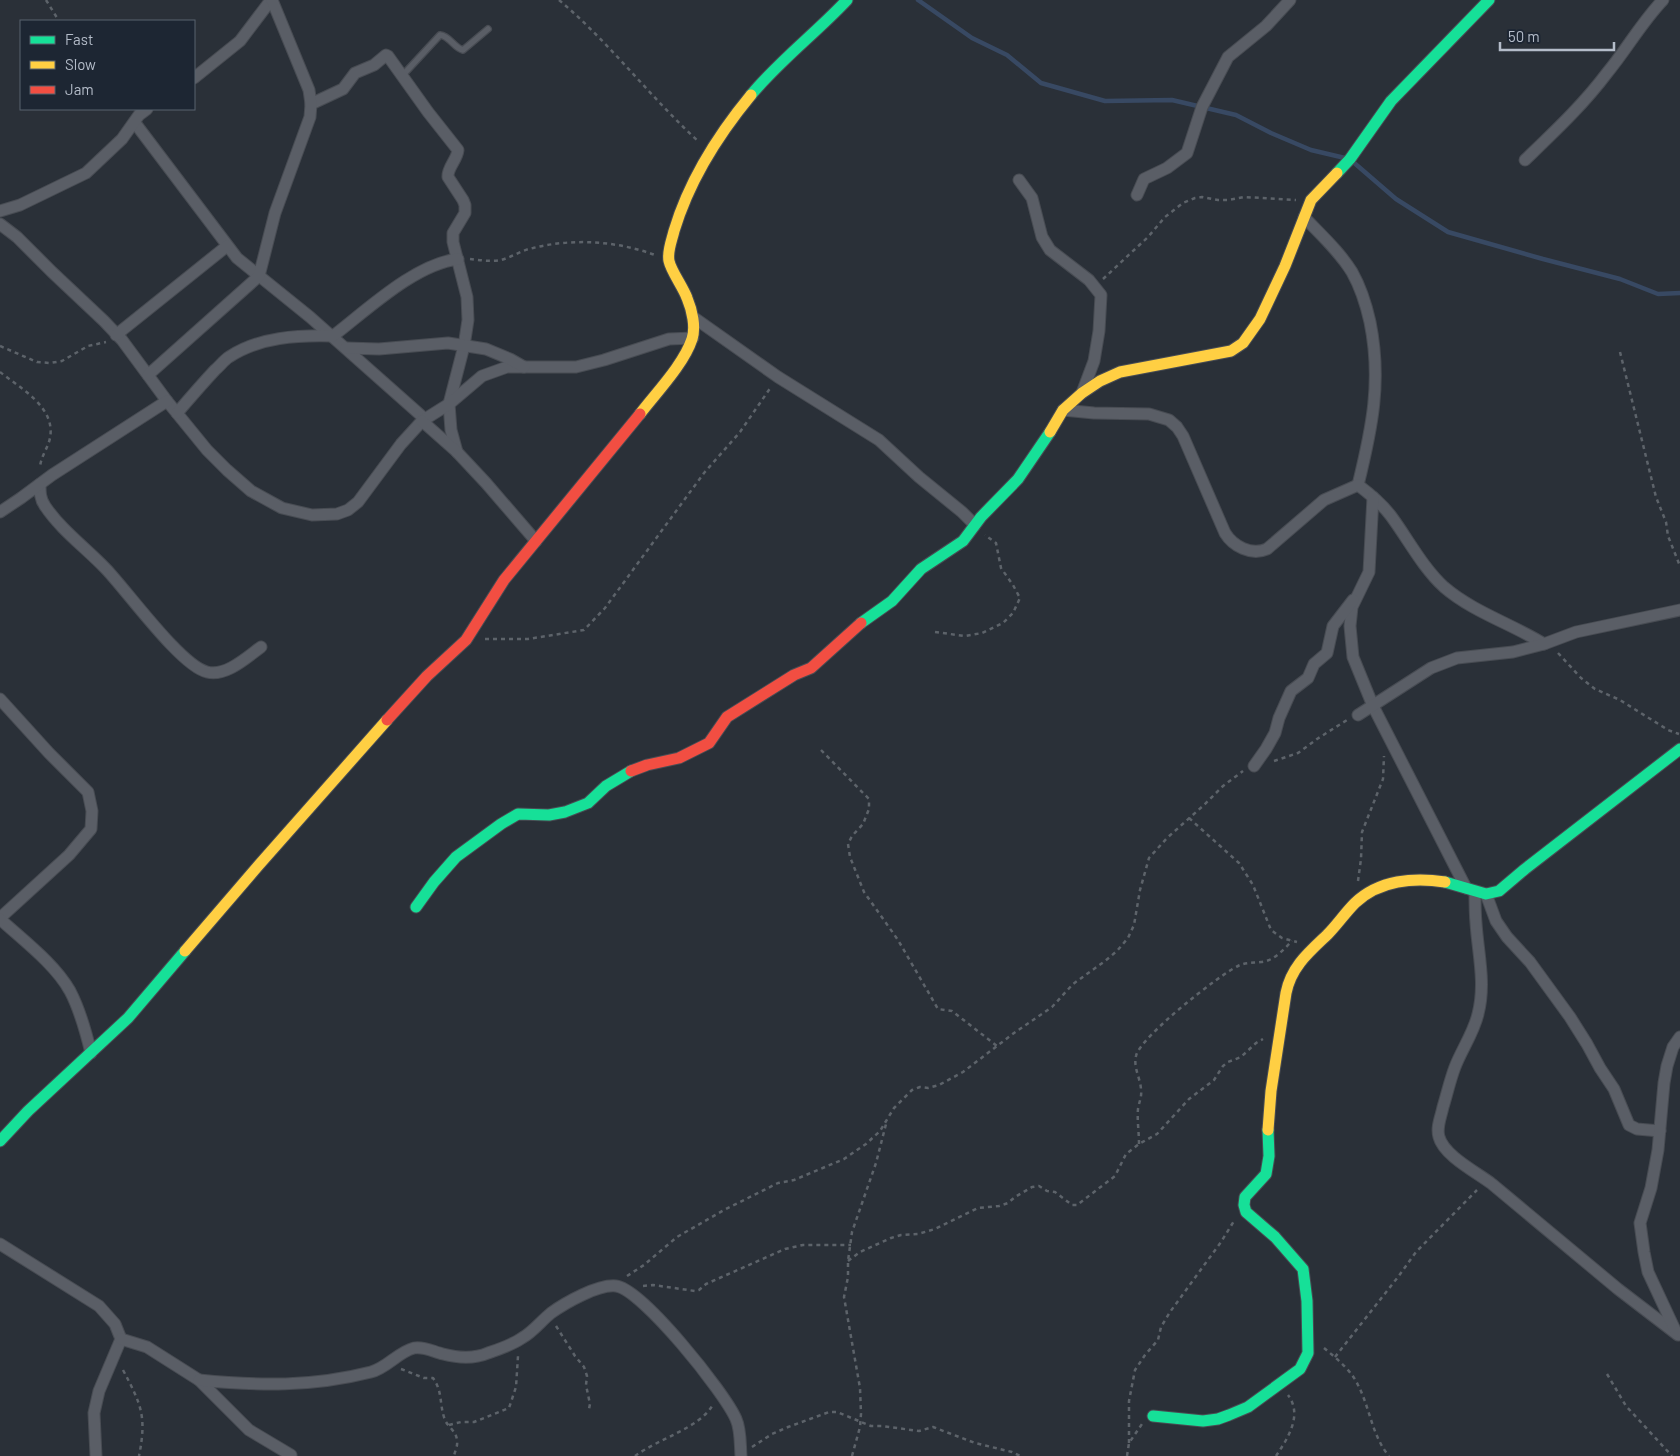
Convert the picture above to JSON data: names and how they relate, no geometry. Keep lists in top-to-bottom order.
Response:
{
  "legend": ["Fast", "Slow", "Jam"],
  "scale_bar": "50 m"
}
